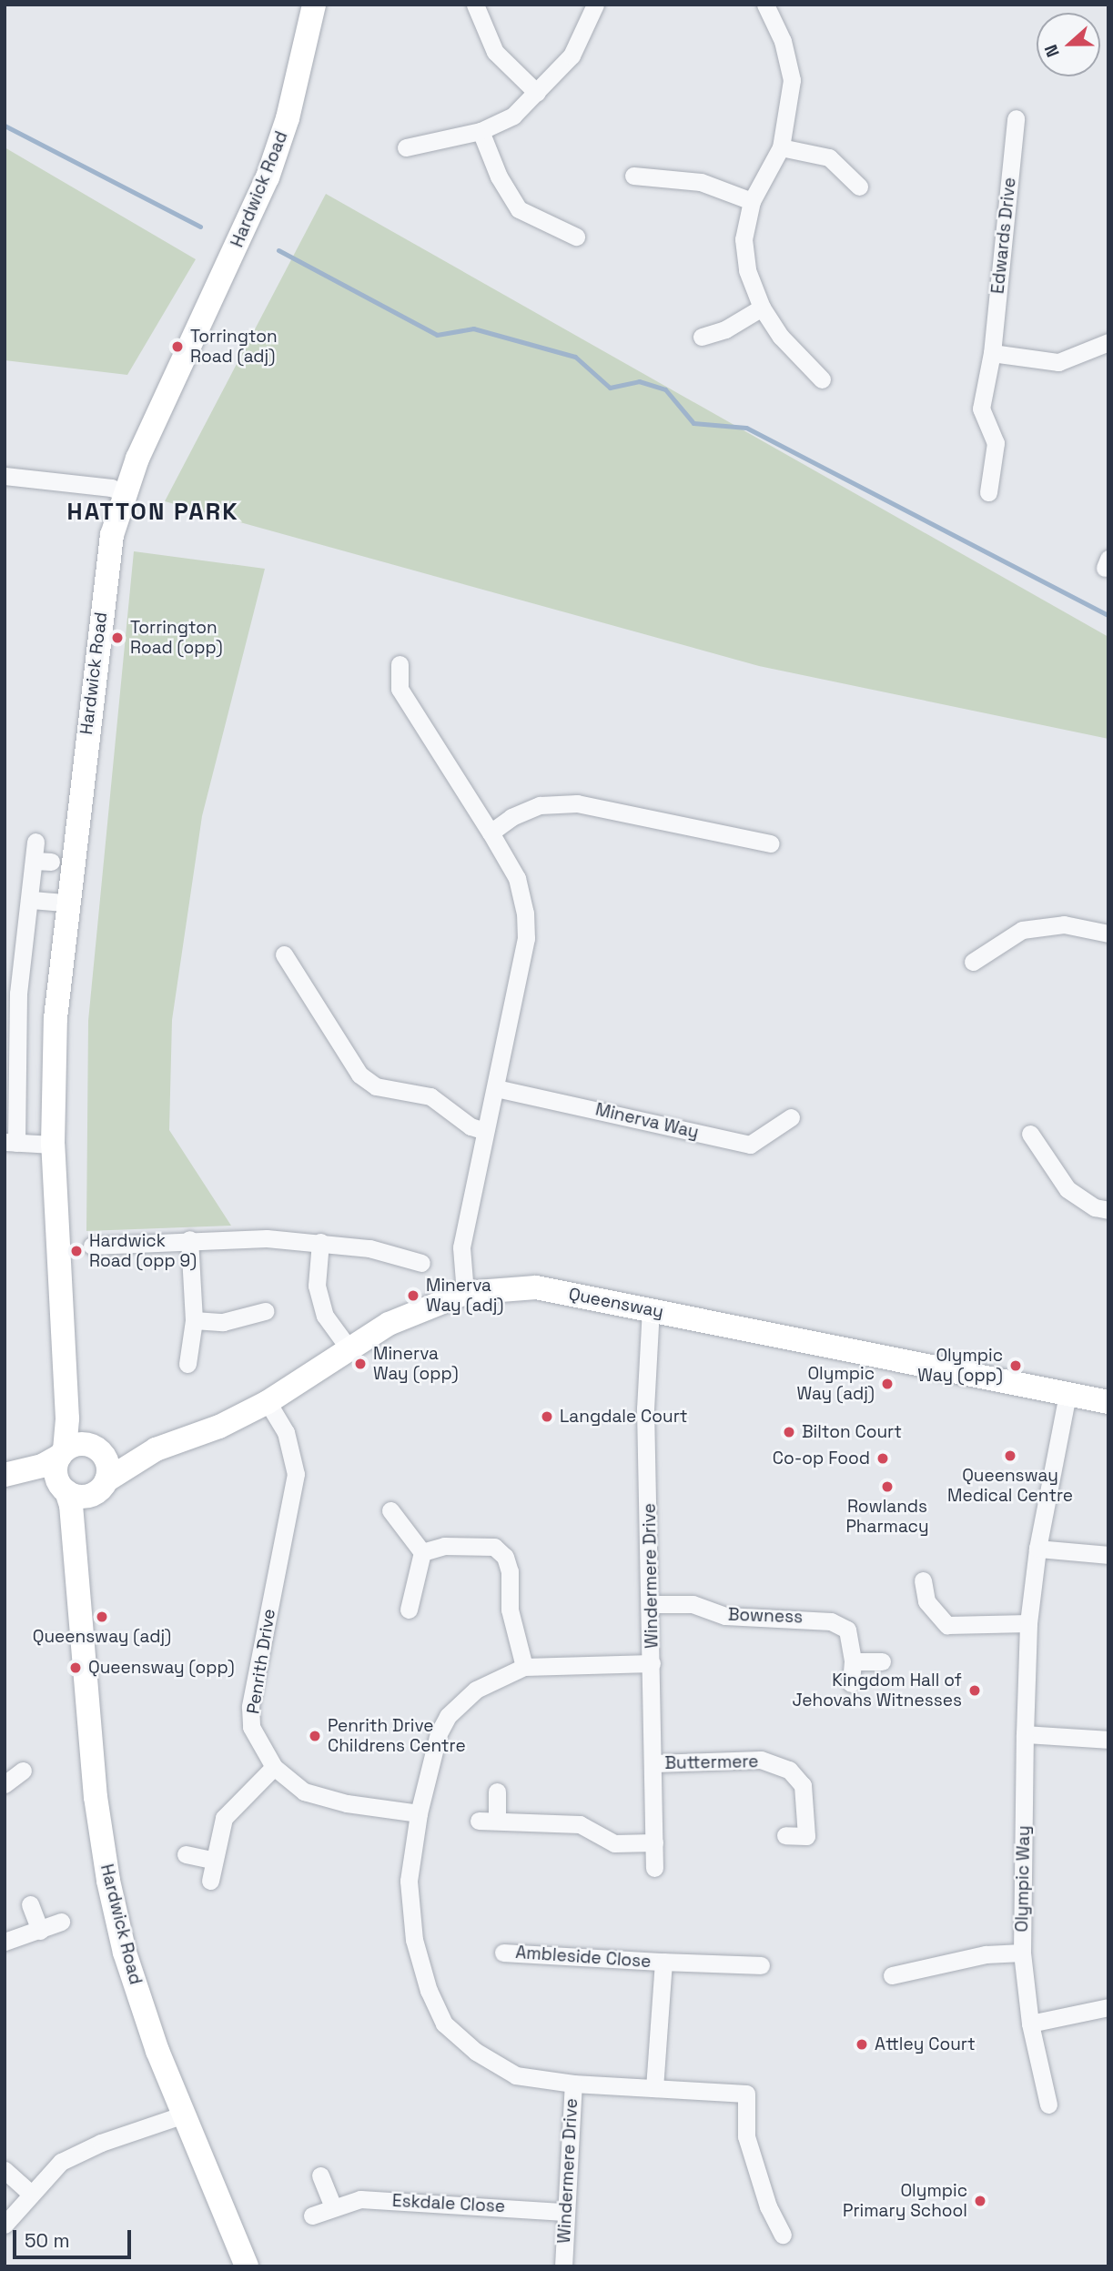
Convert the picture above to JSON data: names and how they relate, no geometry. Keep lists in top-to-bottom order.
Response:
{
  "streets": {
    "street": [
      "Hardwick Road",
      "Edwards Drive",
      "Minerva Way",
      "Queensway",
      "Windermere Drive",
      "Bowness",
      "Penrith Drive",
      "Buttermere",
      "Olympic Way",
      "Ambleside Close",
      "Eskdale Close"
    ]
  },
  "crossings": [
    ["Hardwick Road", "Queensway"],
    ["Queensway", "Windermere Drive"],
    ["Queensway", "Penrith Drive"],
    ["Queensway", "Olympic Way"],
    ["Windermere Drive", "Bowness"],
    ["Windermere Drive", "Penrith Drive"],
    ["Windermere Drive", "Eskdale Close"]
  ],
  "districts": ["HATTON PARK"],
  "places": [
    "Torrington Road (adj)",
    "Torrington Road (opp)",
    "Hardwick Road (opp 9)",
    "Minerva Way (adj)",
    "Minerva Way (opp)",
    "Olympic Way (opp)",
    "Olympic Way (adj)",
    "Langdale Court",
    "Bilton Court",
    "Queensway Medical Centre",
    "Co-op Food",
    "Rowlands Pharmacy",
    "Queensway (adj)",
    "Queensway (opp)",
    "Kingdom Hall of Jehovahs Witnesses",
    "Penrith Drive Childrens Centre",
    "Attley Court",
    "Olympic Primary School"
  ],
  "scale_bar": "50 m",
  "north": "left"
}
